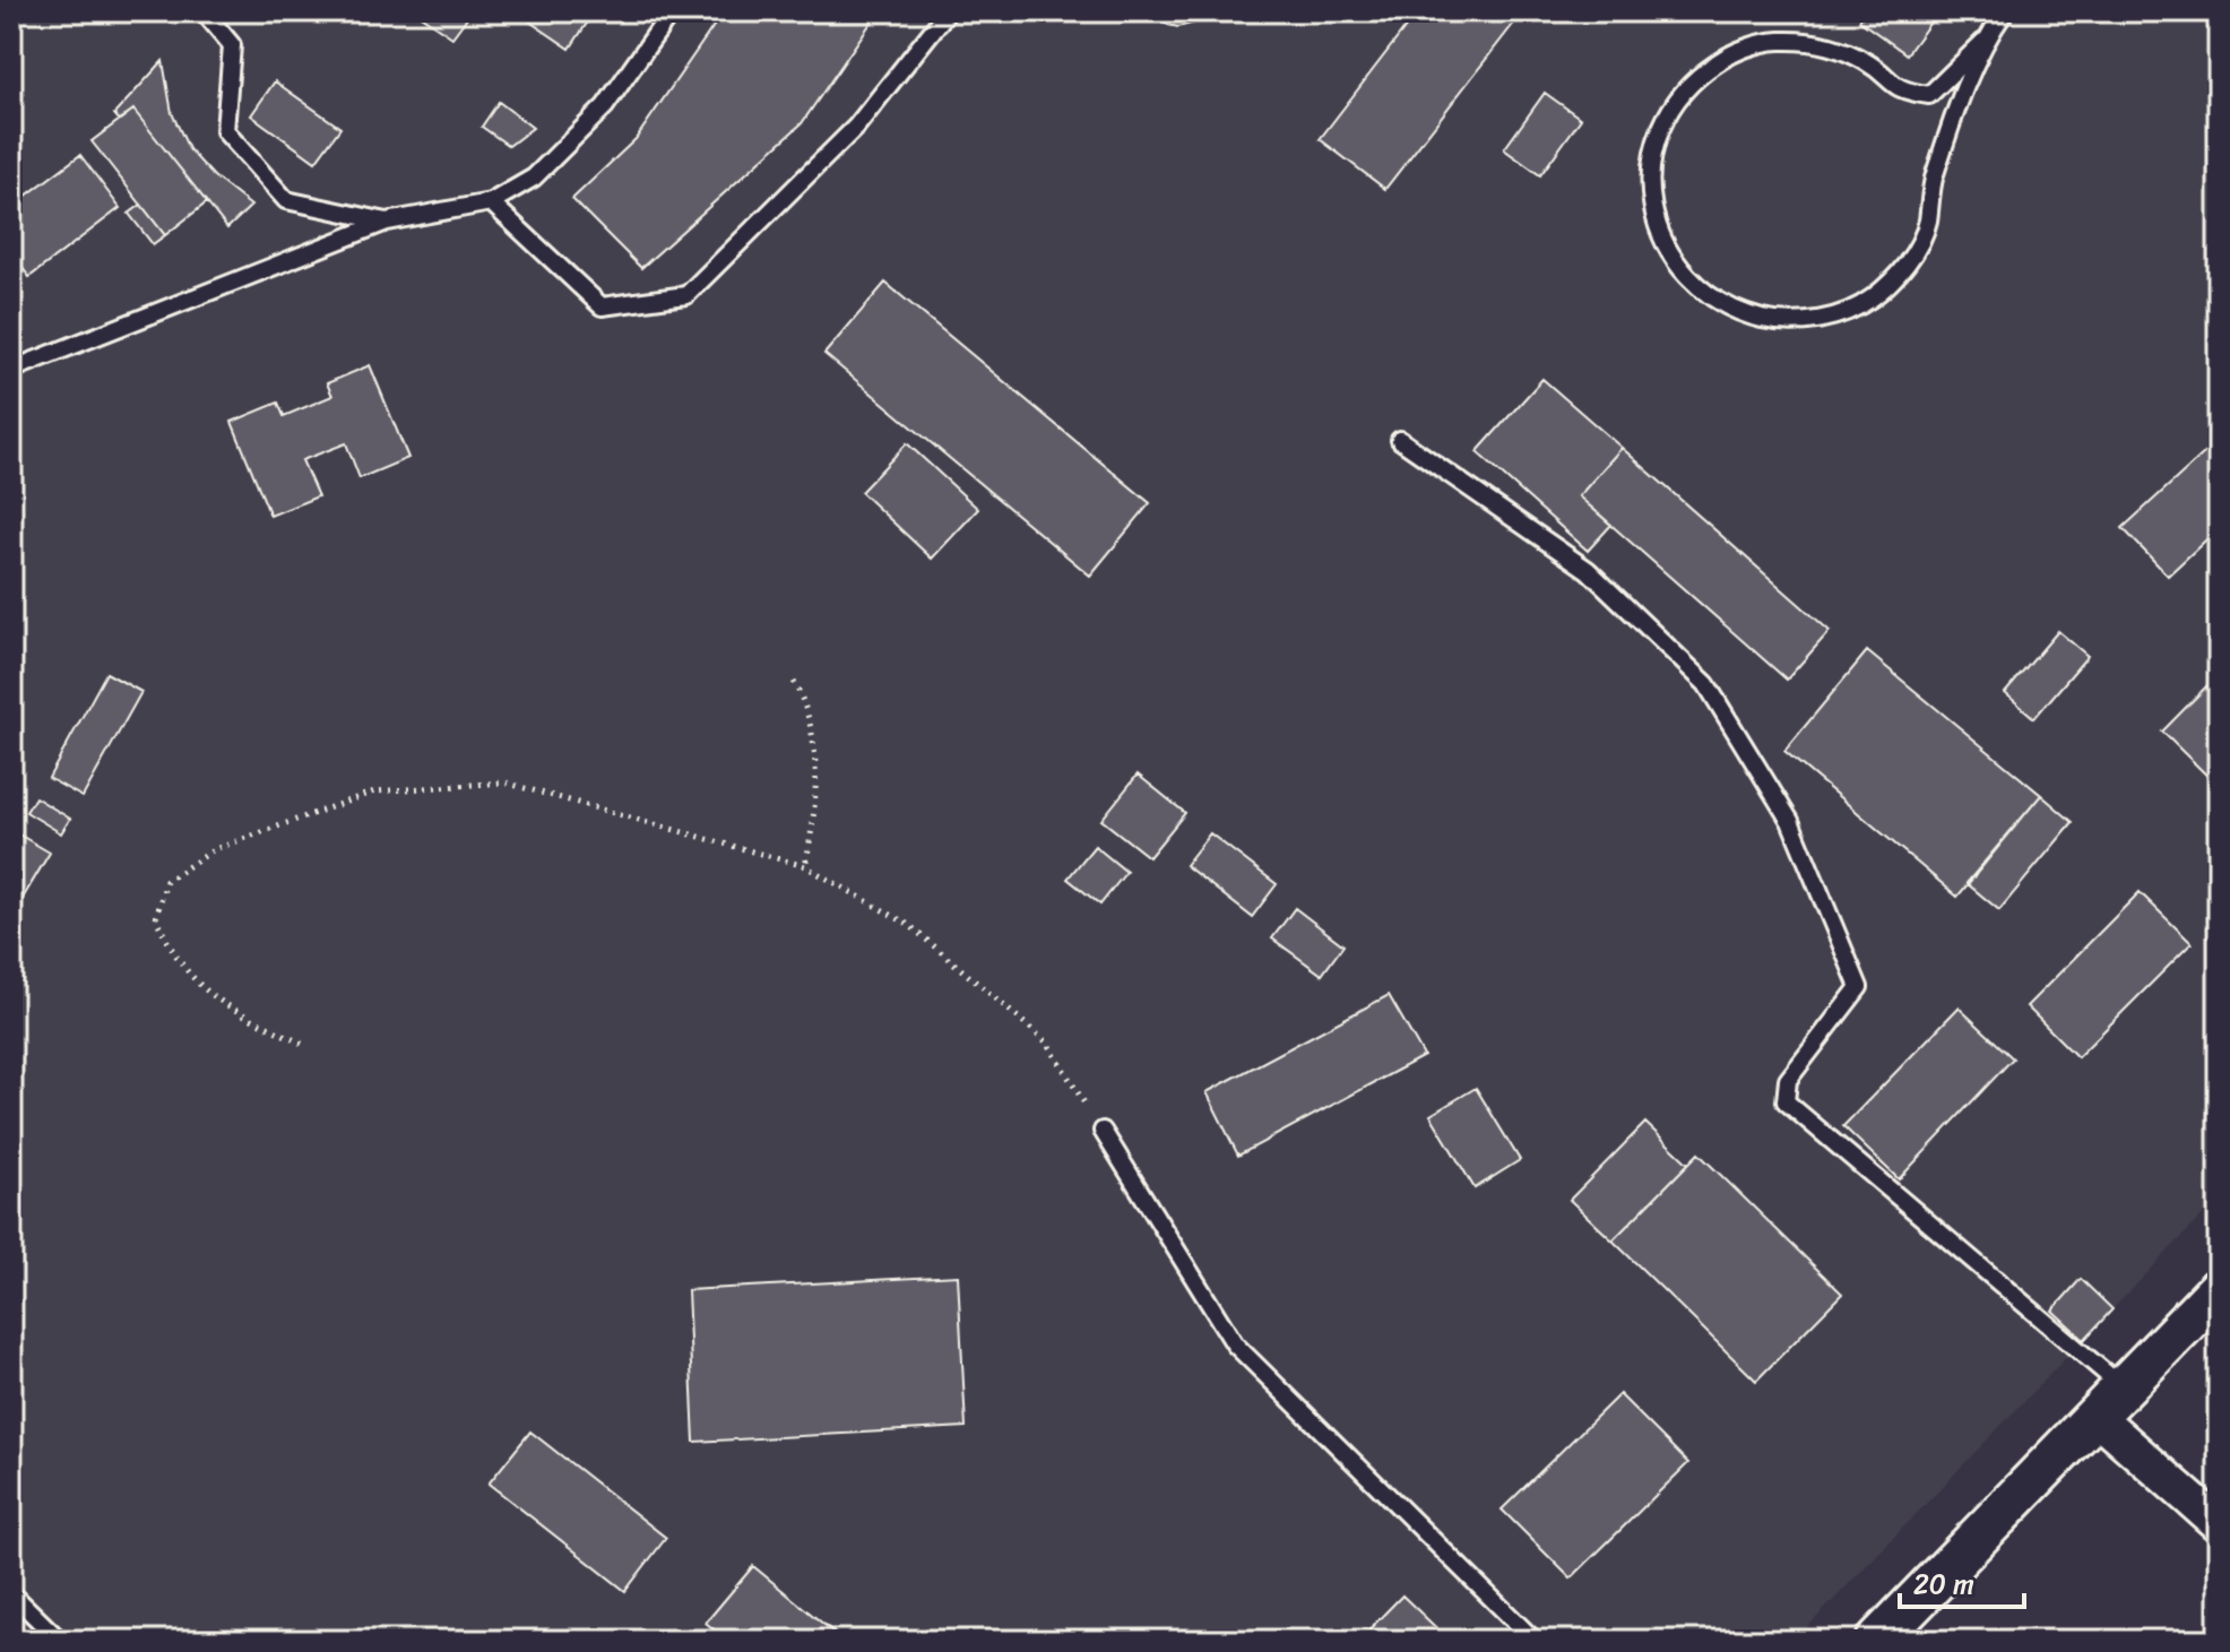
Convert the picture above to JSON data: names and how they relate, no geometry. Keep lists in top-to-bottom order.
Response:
{
  "scale_bar": "20 m"
}
